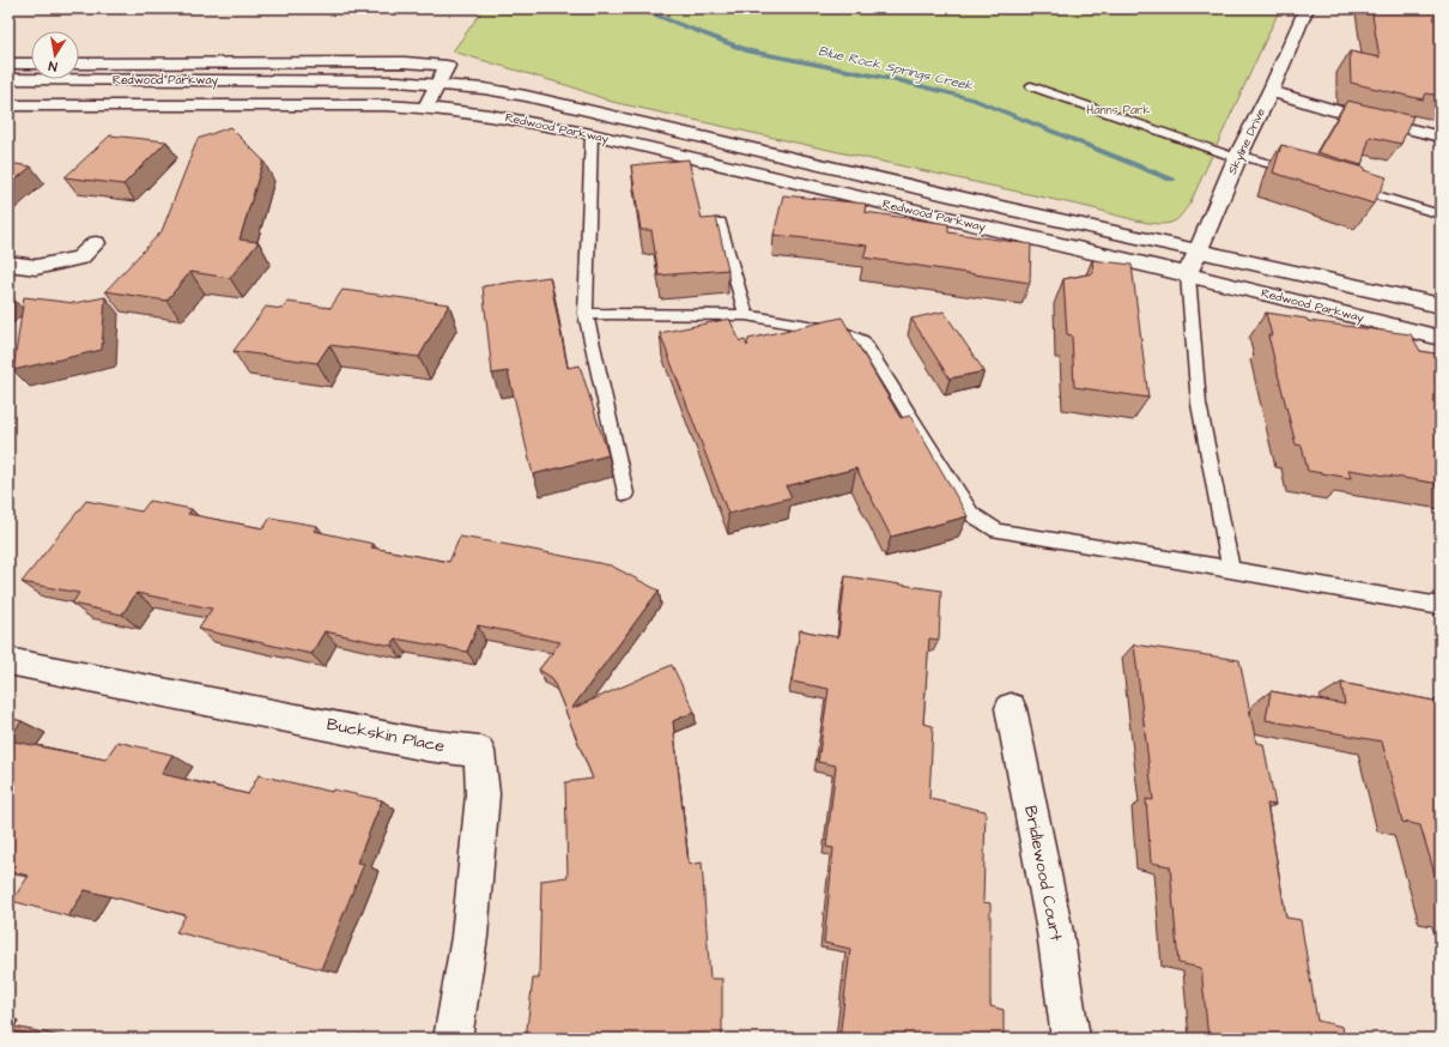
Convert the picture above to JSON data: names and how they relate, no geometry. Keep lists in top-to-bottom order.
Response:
{
  "streets": {
    "main road": [
      "Redwood Parkway",
      "Skyline Drive",
      "Buckskin Place",
      "Bridlewood Court"
    ]
  },
  "crossings": [
    ["Redwood Parkway", "Skyline Drive"]
  ],
  "water": ["Blue Rock Springs Creek"],
  "parks": ["Hanns Park"],
  "north": "bottom"
}
